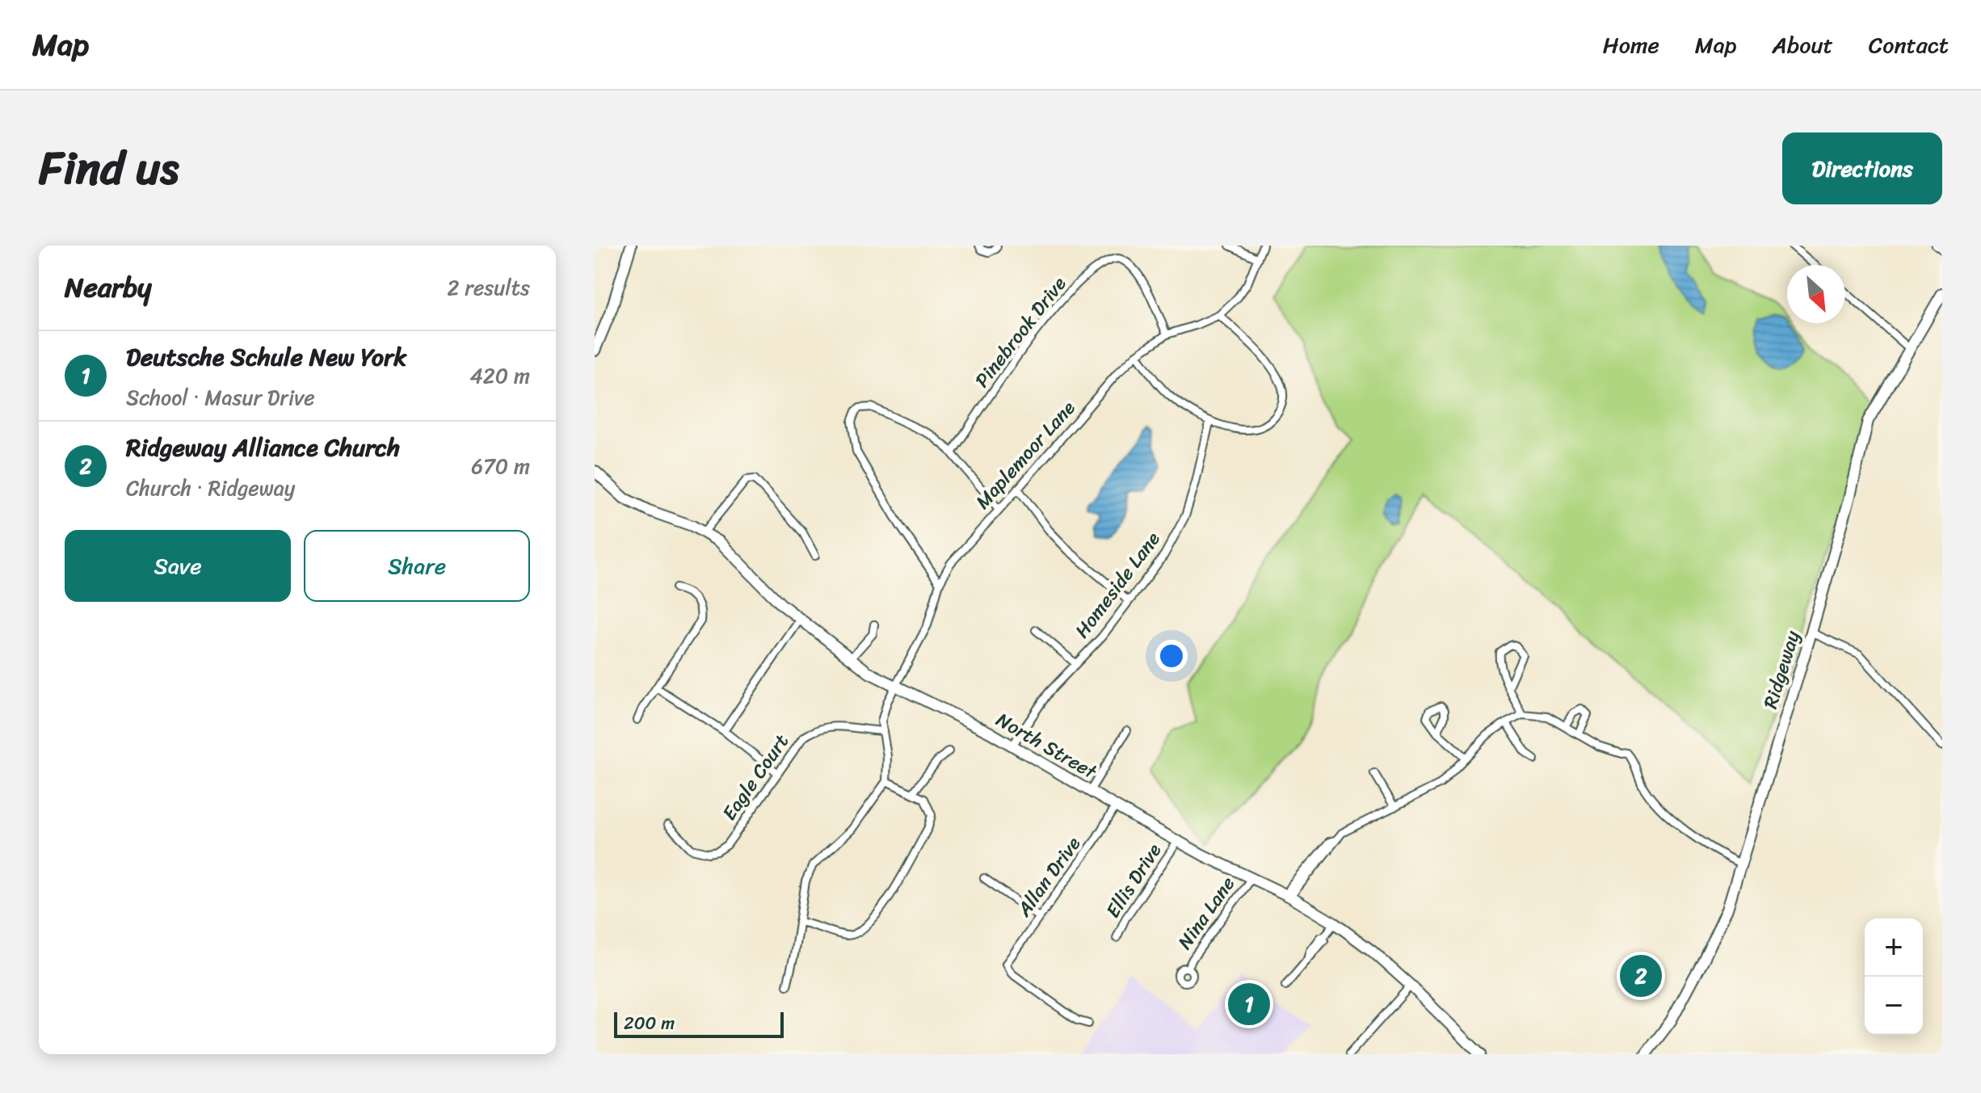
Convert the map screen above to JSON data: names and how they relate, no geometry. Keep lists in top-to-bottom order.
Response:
{
  "streets": {
    "main road": ["Ridgeway", "North Street"],
    "street": [
      "Pinebrook Drive",
      "Maplemoor Lane",
      "Homeside Lane",
      "Eagle Court",
      "Allan Drive",
      "Ellis Drive",
      "Nina Lane"
    ]
  },
  "crossings": [
    ["Pinebrook Drive", "Maplemoor Lane"],
    ["Maplemoor Lane", "North Street"],
    ["Maplemoor Lane", "Eagle Court"],
    ["Homeside Lane", "North Street"],
    ["North Street", "Allan Drive"],
    ["North Street", "Ellis Drive"],
    ["North Street", "Nina Lane"]
  ],
  "scale_bar": "200 m",
  "north": "bottom right",
  "page": {
    "header": "Map",
    "nav": [
      "Home",
      "Map",
      "About",
      "Contact"
    ],
    "title": "Find us",
    "buttons": [
      "Directions",
      ["Save", "Share"]
    ],
    "heading": ["Nearby", "2 results"],
    "list": [
      {
        "mark": "1",
        "name": "Deutsche Schule New York",
        "note": "School · Masur Drive",
        "value": "420 m"
      },
      {
        "mark": "2",
        "name": "Ridgeway Alliance Church",
        "note": "Church · Ridgeway",
        "value": "670 m"
      }
    ],
    "map_buttons": ["+", "−"],
    "pins": ["2", "1"],
    "scale": "200 m"
  }
}
